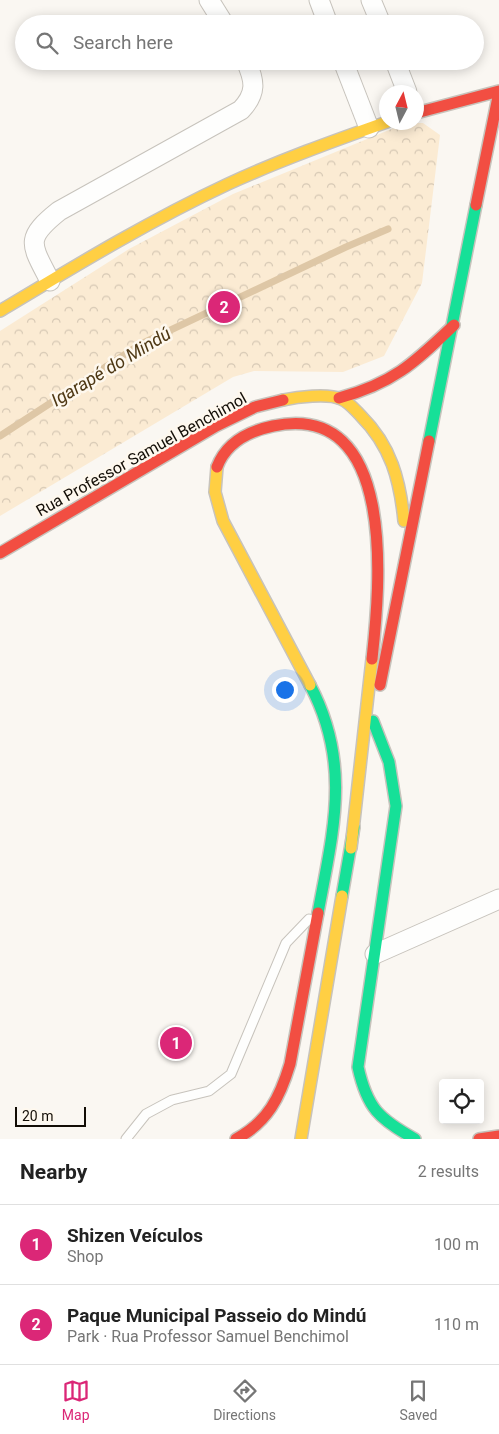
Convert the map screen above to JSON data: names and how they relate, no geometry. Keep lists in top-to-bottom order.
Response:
{
  "streets": {
    "main road": ["Rua Professor Samuel Benchimol"]
  },
  "water": ["Igarapé do Mindú"],
  "scale_bar": "20 m",
  "north": "top",
  "page": {
    "search": "Search here",
    "pins": ["2", "1"],
    "scale": "20 m",
    "heading": ["Nearby", "2 results"],
    "list": [
      {
        "mark": "1",
        "name": "Shizen Veículos",
        "note": "Shop",
        "value": "100 m"
      },
      {
        "mark": "2",
        "name": "Paque Municipal Passeio do Mindú",
        "note": "Park · Rua Professor Samuel Benchimol",
        "value": "110 m"
      }
    ],
    "nav": ["Map", "Directions", "Saved"]
  }
}
